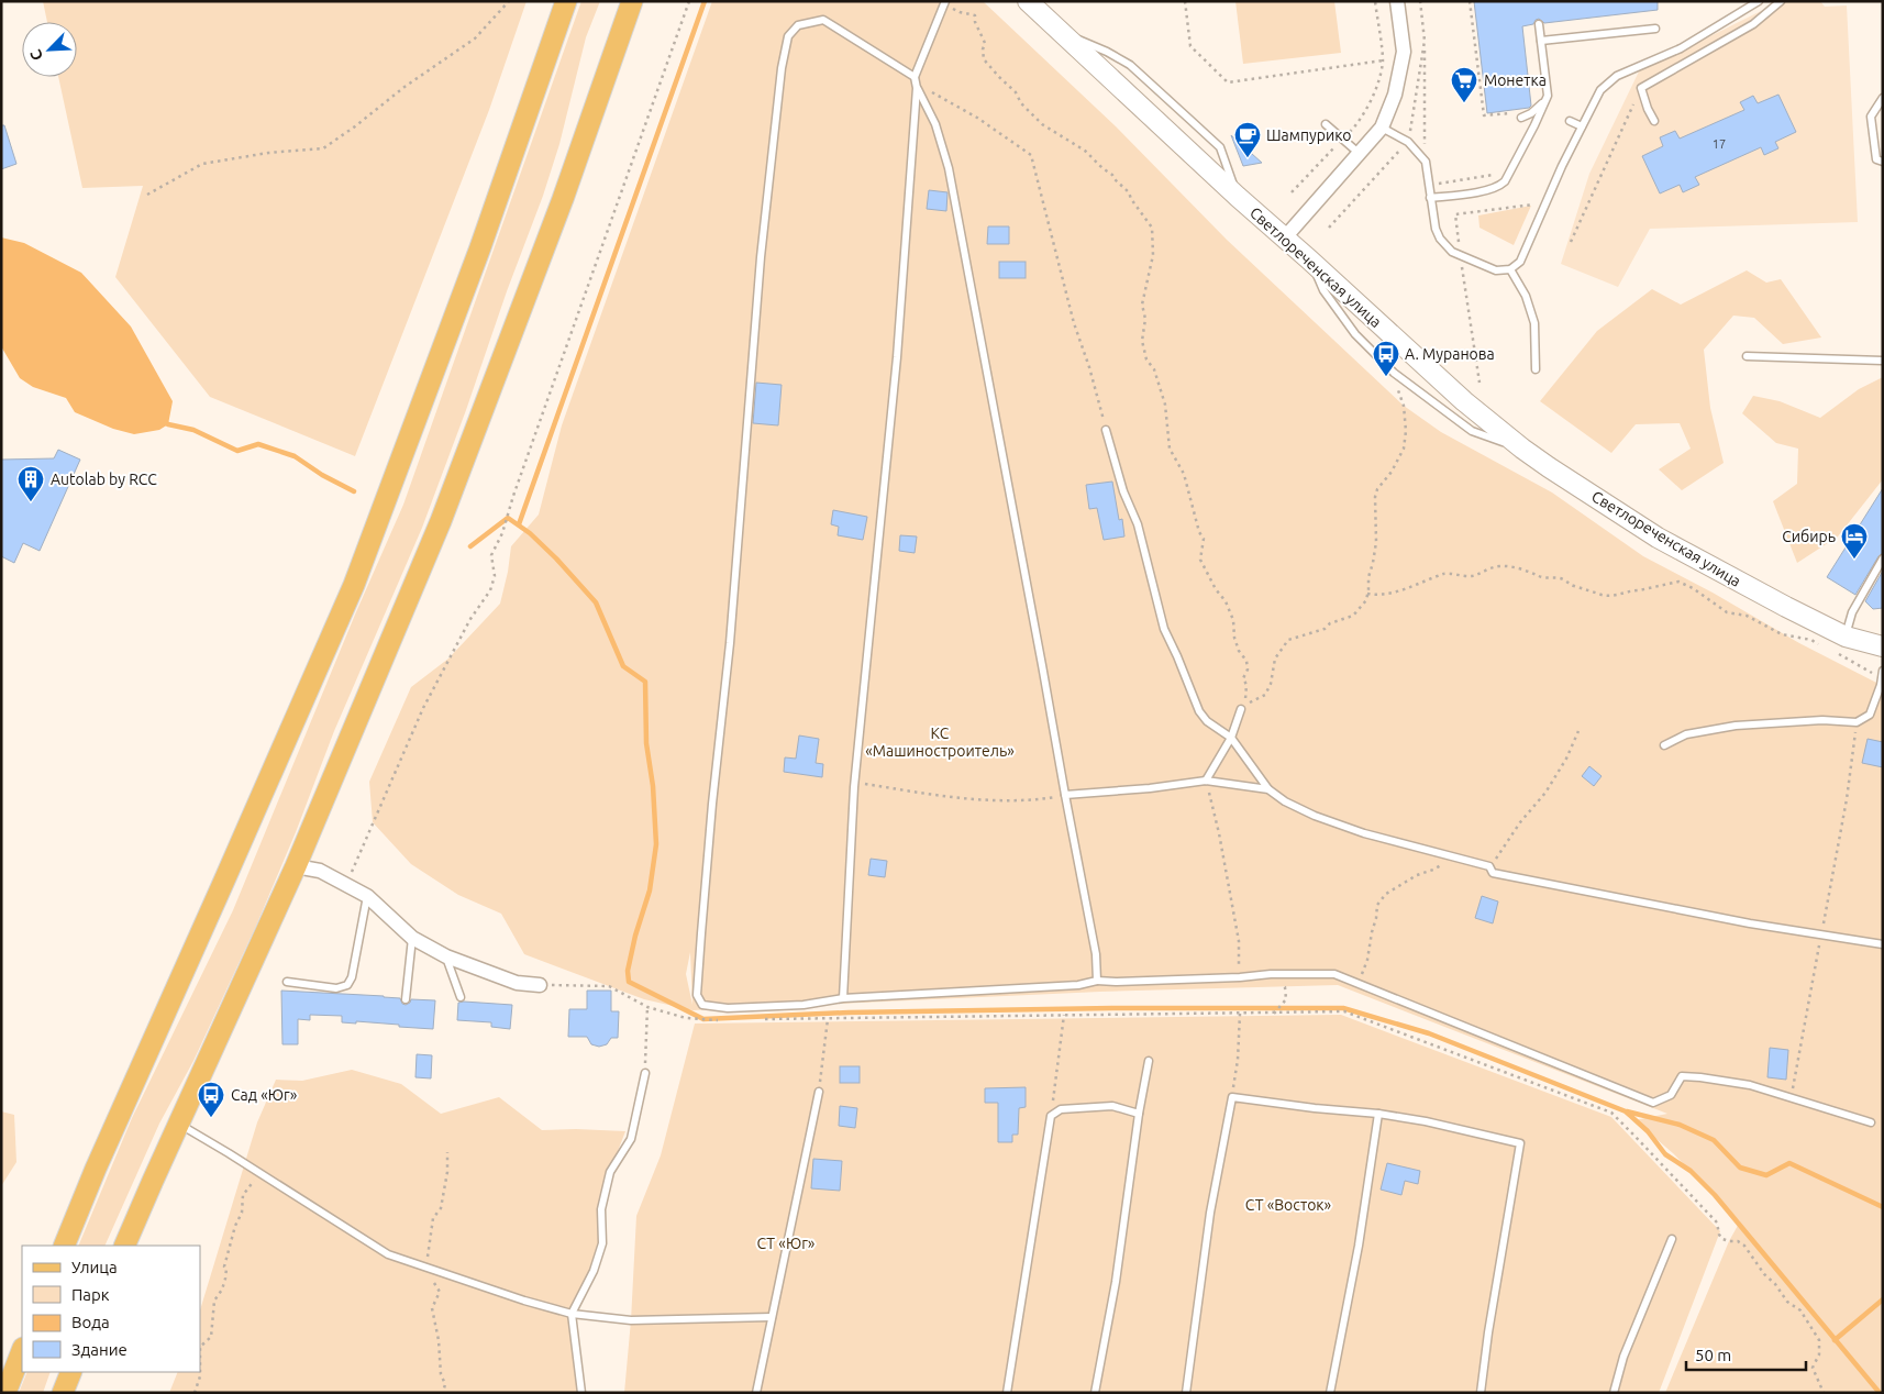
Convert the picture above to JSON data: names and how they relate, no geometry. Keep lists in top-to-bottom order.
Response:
{
  "streets": {
    "main road": ["Светлореченская улица"]
  },
  "parks": ["КС «Машиностроитель»", "СТ «Восток»", "СТ «Юг»"],
  "places": {
    "supermarket": ["Монетка"],
    "cafe": ["Шампурико"],
    "bus stop": ["А. Муранова", "Сад «Юг»"],
    "building": ["Autolab by RCC"],
    "hotel": ["Сибирь"]
  },
  "house_numbers": ["17"],
  "legend": [
    "Улица",
    "Парк",
    "Вода",
    "Здание"
  ],
  "scale_bar": "50 m",
  "north": "bottom left"
}
